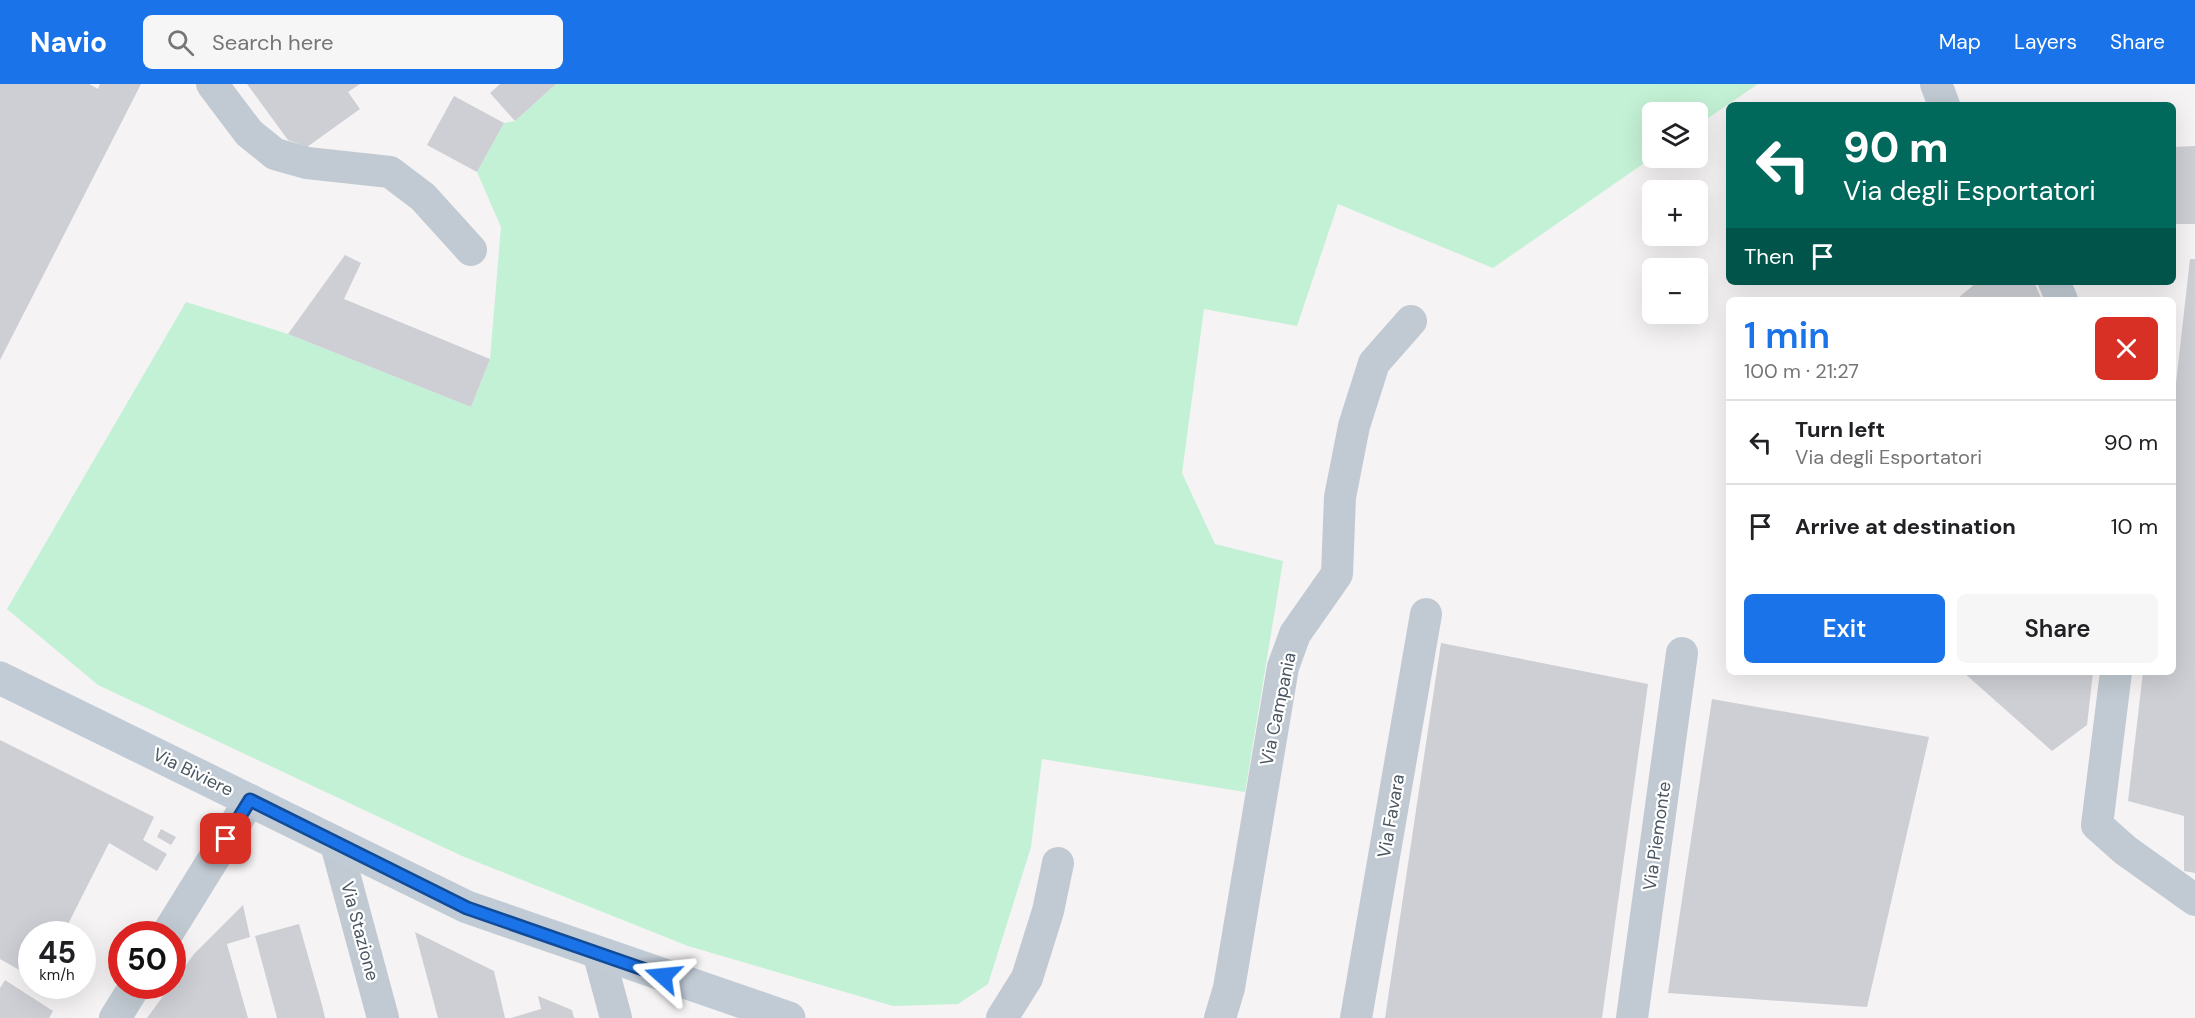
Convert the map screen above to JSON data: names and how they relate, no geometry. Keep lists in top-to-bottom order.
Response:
{
  "streets": {
    "main road": ["Via Biviere"],
    "street": [
      "Via Campania",
      "Via Favara",
      "Via Piemonte",
      "Via Stazione"
    ]
  },
  "crossings": [
    ["Via Biviere", "Via Stazione"]
  ],
  "page": {
    "header": "Navio",
    "search": "Search here",
    "nav": ["Map", "Layers", "Share"],
    "map_buttons": ["+", "−"],
    "turn": ["90 m", "Via degli Esportatori"],
    "then": "Then",
    "heading": ["1 min", "100 m · 21:27"],
    "list": [
      {
        "name": "Turn left",
        "note": "Via degli Esportatori",
        "value": "90 m"
      },
      {
        "name": "Arrive at destination",
        "value": "10 m"
      }
    ],
    "buttons": ["Exit", "Share"],
    "speed": "45 km/h",
    "limit": "50"
  }
}
